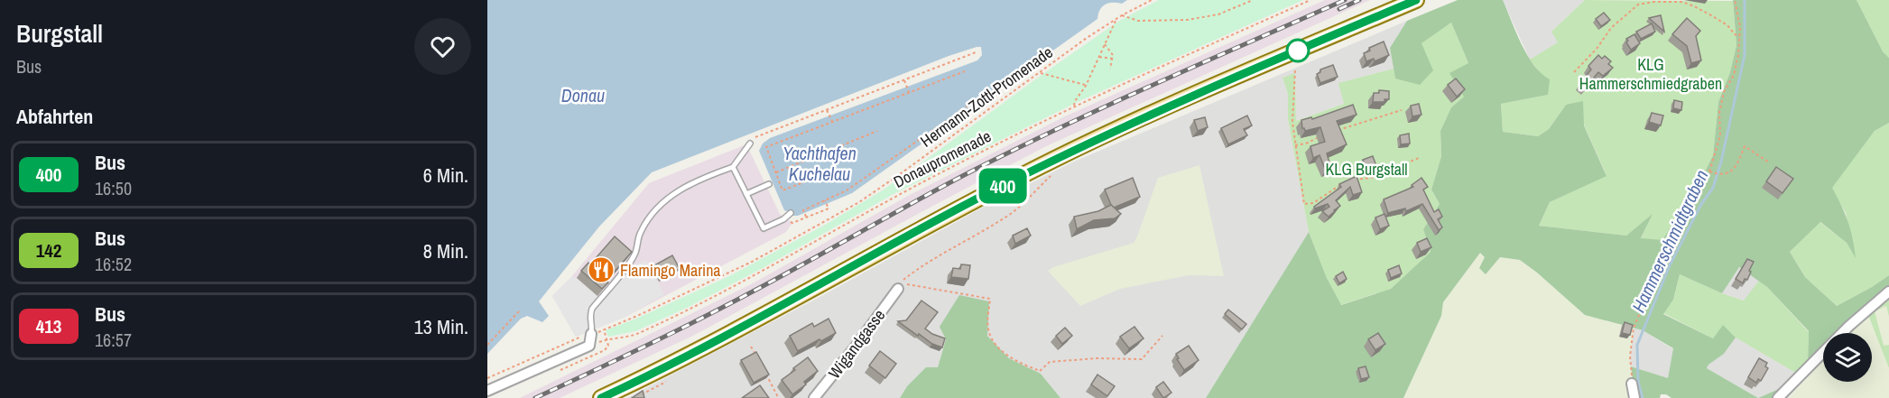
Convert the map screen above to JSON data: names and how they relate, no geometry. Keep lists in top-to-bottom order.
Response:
{
  "streets": {
    "street": ["Wigandgasse"],
    "path": ["Hermann-Zottl-Promenade", "Donaupromenade"]
  },
  "water": ["Donau", "Yachthafen Kuchelau", "Hammerschmidtgraben"],
  "parks": ["KLG Hammerschmiedgraben", "KLG Burgstall"],
  "places": {
    "restaurant": ["Flamingo Marina"]
  },
  "lines": ["bus line 400"],
  "page": {
    "heading": [
      ["Burgstall", "Bus"],
      "Abfahrten"
    ],
    "on_map": "400",
    "list": [
      {
        "mark": "400",
        "name": "Bus",
        "note": "16:50",
        "value": "6 Min."
      },
      {
        "mark": "142",
        "name": "Bus",
        "note": "16:52",
        "value": "8 Min."
      },
      {
        "mark": "413",
        "name": "Bus",
        "note": "16:57",
        "value": "13 Min."
      }
    ]
  }
}
